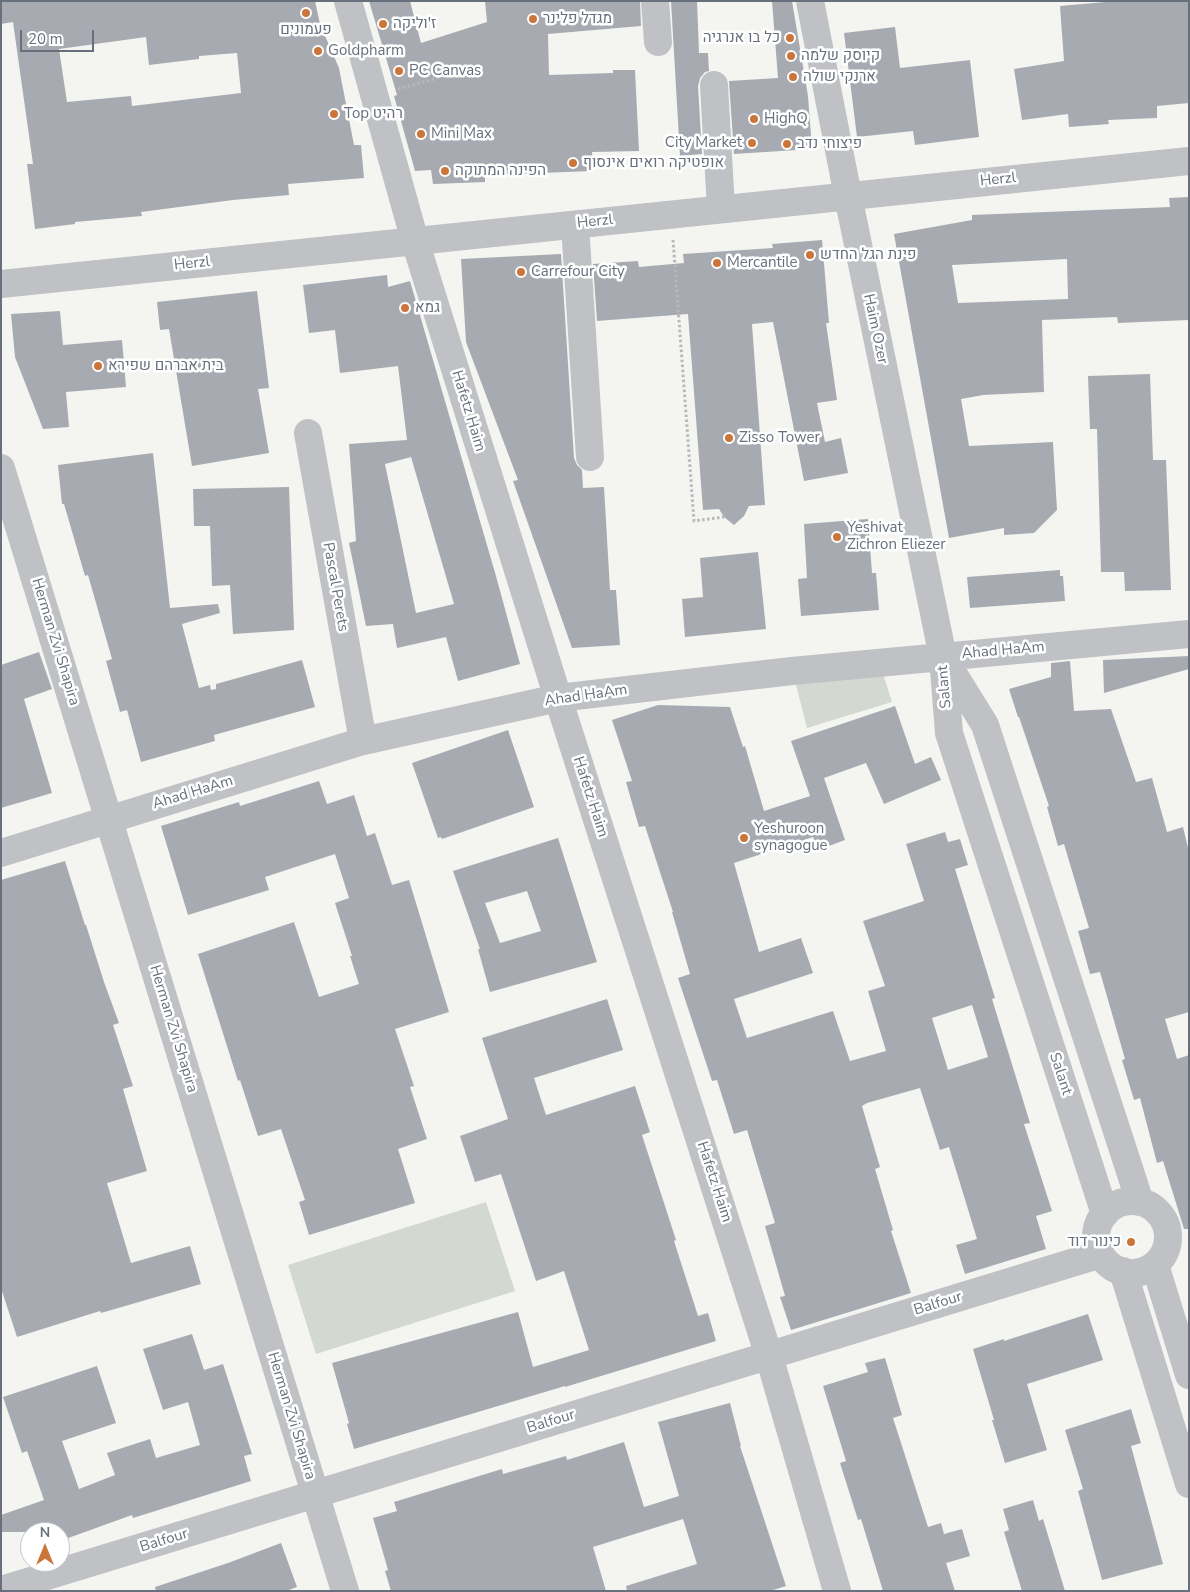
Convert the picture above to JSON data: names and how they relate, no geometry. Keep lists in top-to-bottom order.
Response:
{
  "streets": {
    "street": [
      "Herzl",
      "Haim Ozer",
      "Hafetz Haim",
      "Pascal Perets",
      "Herman Zvi Shapira",
      "Ahad HaAm",
      "Salant",
      "Balfour"
    ]
  },
  "crossings": [
    ["Herzl", "Haim Ozer"],
    ["Herzl", "Hafetz Haim"],
    ["Haim Ozer", "Ahad HaAm"],
    ["Haim Ozer", "Salant"],
    ["Hafetz Haim", "Ahad HaAm"],
    ["Hafetz Haim", "Balfour"],
    ["Pascal Perets", "Ahad HaAm"],
    ["Herman Zvi Shapira", "Ahad HaAm"],
    ["Herman Zvi Shapira", "Balfour"],
    ["Ahad HaAm", "Salant"],
    ["Salant", "Balfour"]
  ],
  "places": [
    "פעמונים",
    "מגדל פלינר",
    "ז'וליקה",
    "כל בו אנרגיה",
    "Goldpharm",
    "קיוסק שלמה",
    "PC Canvas",
    "ארנקי שולה",
    "Top רהיט",
    "HighQ",
    "Mini Max",
    "City Market",
    "פיצוחי נדב",
    "אופטיקה רואים אינסוף",
    "הפינה המתוקה",
    "פינת הגל החדש",
    "Mercantile",
    "Carrefour City",
    "גמא",
    "בית אברהם שפירא",
    "Zisso Tower",
    "Yeshivat Zichron Eliezer",
    "Yeshuroon synagogue",
    "כינור דוד"
  ],
  "scale_bar": "20 m",
  "north": "top"
}
